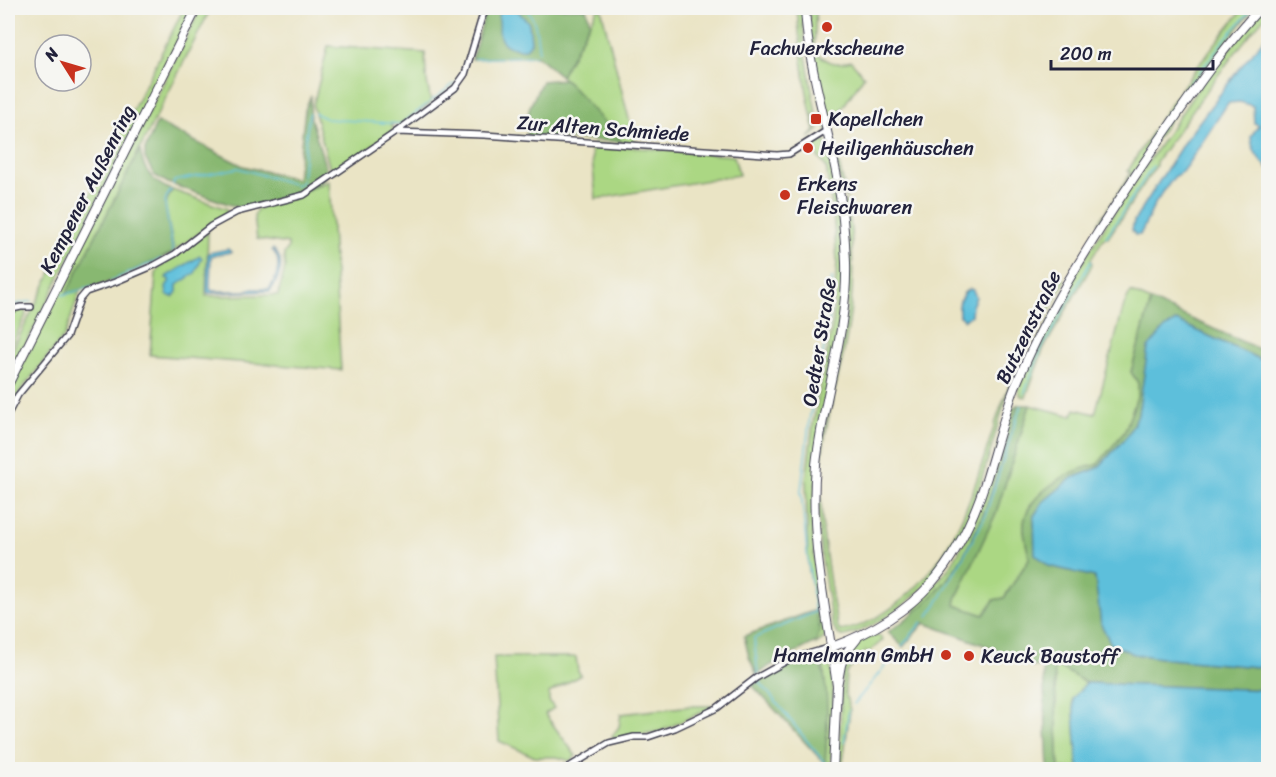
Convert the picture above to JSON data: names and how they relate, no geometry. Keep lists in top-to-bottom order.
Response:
{
  "streets": {
    "main road": ["Kempener Außenring", "Butzenstraße", "Oedter Straße"],
    "street": ["Zur Alten Schmiede"]
  },
  "crossings": [
    ["Zur Alten Schmiede", "Oedter Straße"],
    ["Butzenstraße", "Oedter Straße"]
  ],
  "places": {
    "other": [
      "Fachwerkscheune",
      "Heiligenhäuschen",
      "Erkens Fleischwaren",
      "Hamelmann GmbH",
      "Keuck Baustoff"
    ],
    "transit": ["Kapellchen"]
  },
  "scale_bar": "200 m",
  "north": "top left"
}
